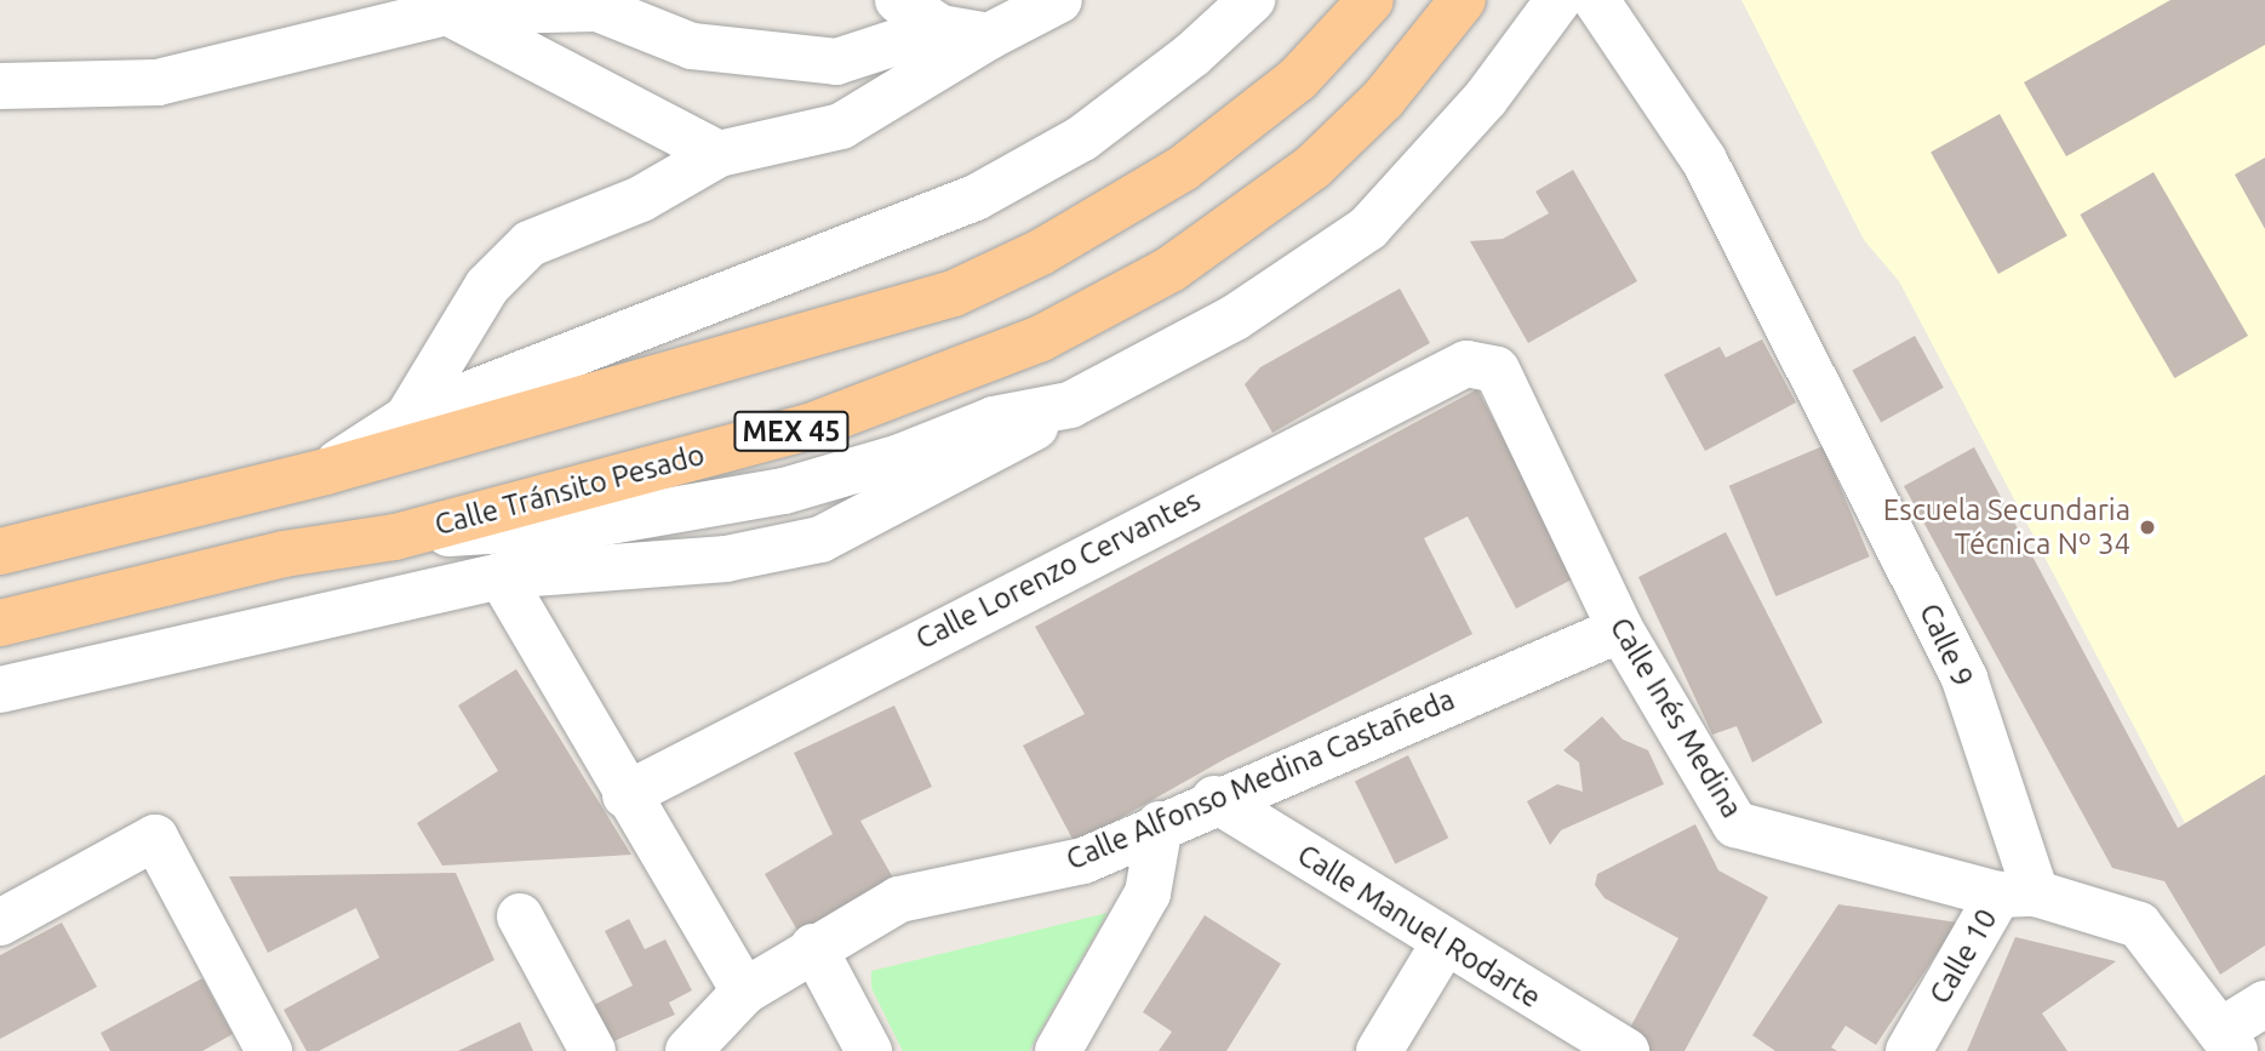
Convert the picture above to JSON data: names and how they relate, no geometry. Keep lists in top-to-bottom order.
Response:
{
  "streets": {
    "main road": ["MEX 45", "Calle Tránsito Pesado"],
    "street": [
      "Calle Lorenzo Cervantes",
      "Calle 9",
      "Calle Inés Medina",
      "Calle Alfonso Medina Castañeda",
      "Calle Manuel Rodarte",
      "Calle 10"
    ]
  },
  "crossings": [
    ["Calle Lorenzo Cervantes", "Calle Inés Medina"],
    ["Calle 9", "Calle Inés Medina"],
    ["Calle 9", "Calle 10"],
    ["Calle Inés Medina", "Calle Alfonso Medina Castañeda"],
    ["Calle Inés Medina", "Calle 10"],
    ["Calle Alfonso Medina Castañeda", "Calle Manuel Rodarte"]
  ],
  "places": ["Escuela Secundaria Técnica Nº 34"]
}
